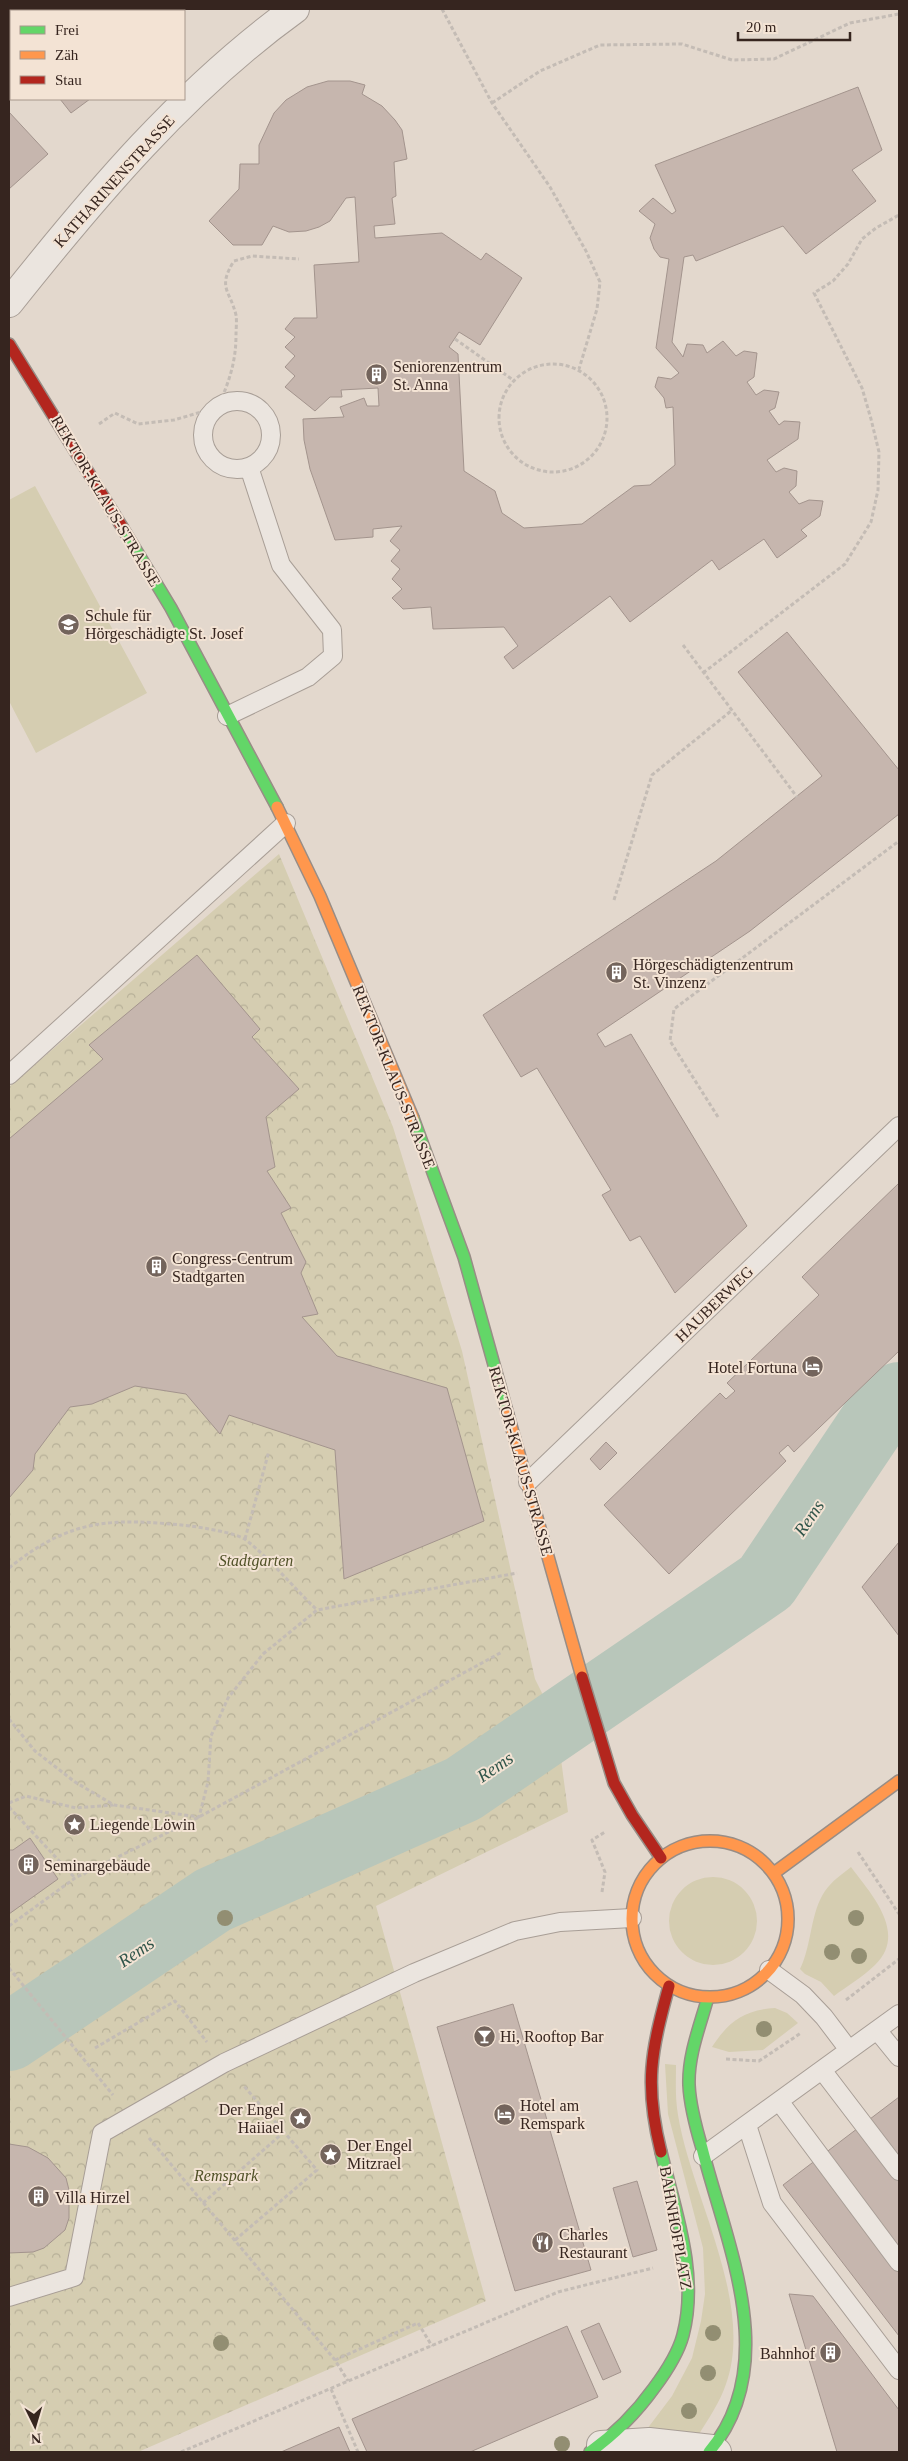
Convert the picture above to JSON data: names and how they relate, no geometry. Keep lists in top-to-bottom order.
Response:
{
  "streets": {
    "main road": ["REKTOR-KLAUS-STRASSE", "BAHNHOFPLATZ"],
    "street": ["KATHARINENSTRASSE"],
    "lane": ["HAUBERWEG"]
  },
  "crossings": [
    ["REKTOR-KLAUS-STRASSE", "HAUBERWEG"],
    ["REKTOR-KLAUS-STRASSE", "BAHNHOFPLATZ"]
  ],
  "water": ["Rems"],
  "parks": ["Stadtgarten", "Remspark"],
  "places": {
    "building": [
      "Seniorenzentrum St. Anna",
      "Hörgeschädigtenzentrum St. Vinzenz",
      "Congress-Centrum Stadtgarten",
      "Seminargebäude",
      "Villa Hirzel",
      "Bahnhof"
    ],
    "school or university": ["Schule für Hörgeschädigte St. Josef"],
    "hotel": ["Hotel Fortuna", "Hotel am Remspark"],
    "place": ["Liegende Löwin", "Der Engel Haiiael", "Der Engel Mitzrael"],
    "bar": ["Hi, Rooftop Bar"],
    "restaurant": ["Charles Restaurant"]
  },
  "legend": ["Frei", "Zäh", "Stau"],
  "scale_bar": "20 m",
  "north": "bottom"
}
